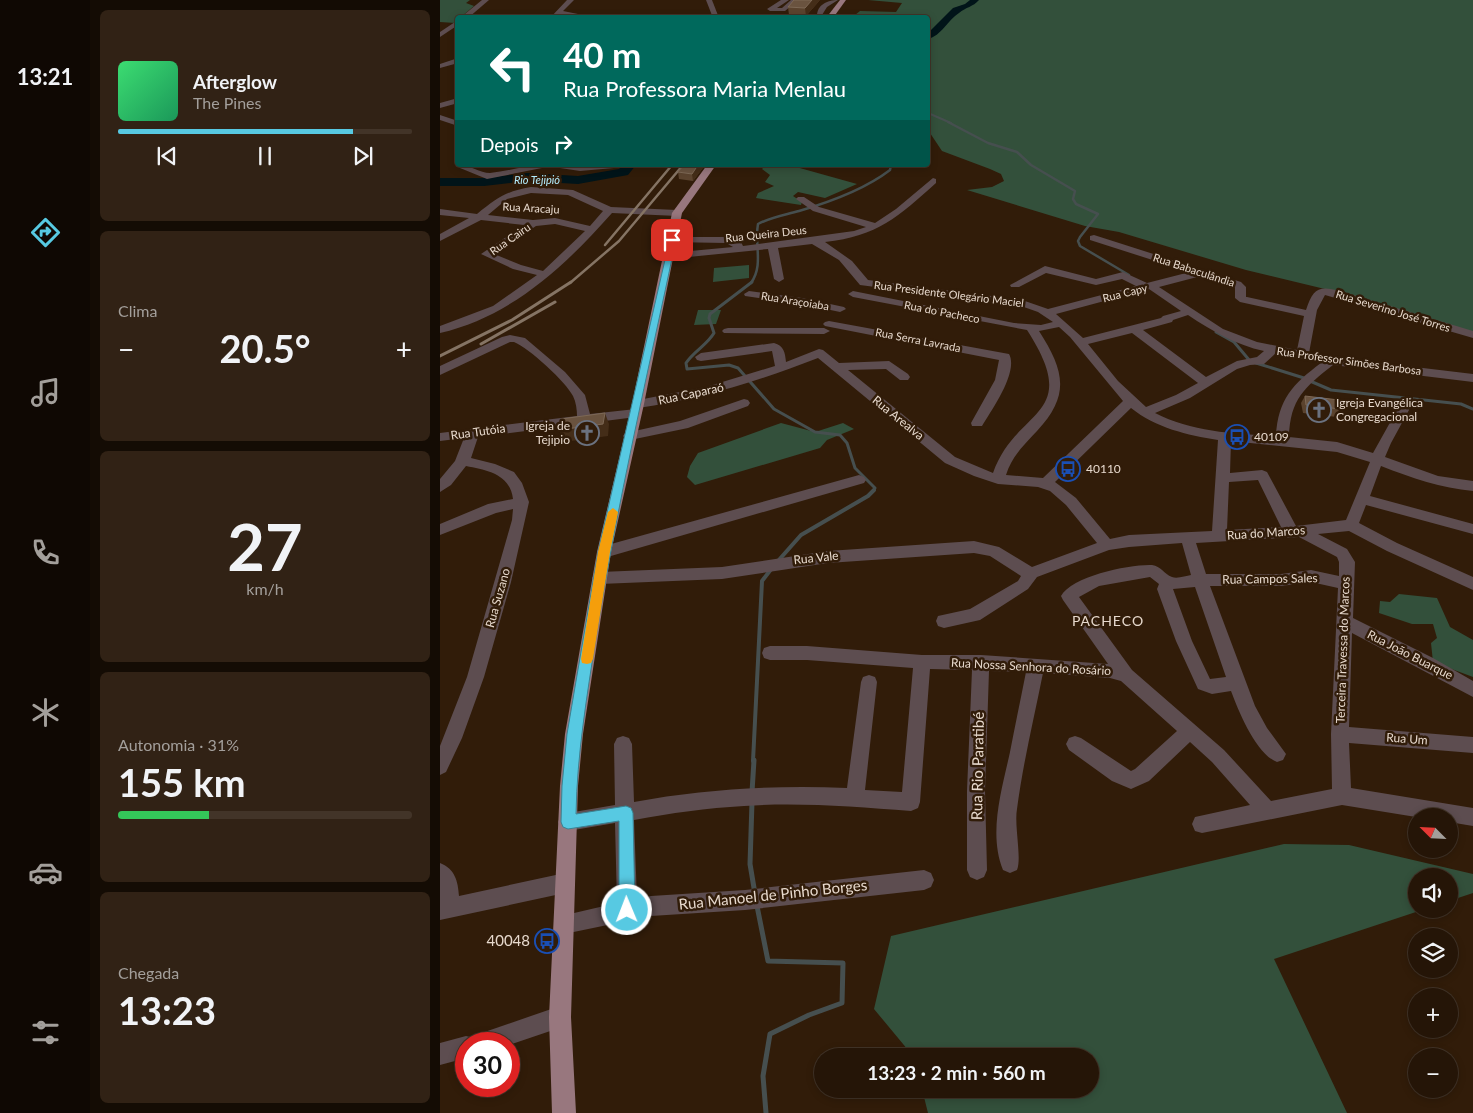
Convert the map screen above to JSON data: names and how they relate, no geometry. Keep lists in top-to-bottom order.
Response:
{
  "streets": {
    "street": [
      "Rua Aracaju",
      "Rua Queira Deus",
      "Rua Cairu",
      "Rua Babaculândia",
      "Rua Capy",
      "Rua Presidente Olegário Maciel",
      "Rua Araçoiaba",
      "Rua Severino José Torres",
      "Rua do Pacheco",
      "Rua Serra Lavrada",
      "Rua Professor Simões Barbosa",
      "Rua Caparaó",
      "Rua Arealva",
      "Rua Tutóia",
      "Rua do Marcos",
      "Rua Vale",
      "Rua Campos Sales",
      "Rua Suzano",
      "Terceira Travessa do Marcos",
      "Rua João Buarque",
      "Rua Nossa Senhora do Rosário",
      "Rua Um",
      "Rua Rio Paratibé",
      "Rua Manoel de Pinho Borges"
    ]
  },
  "crossings": [
    ["Rua Aracaju", "Rua Cairu"],
    ["Rua Babaculândia", "Rua Capy"],
    ["Rua Babaculândia", "Rua Severino José Torres"],
    ["Rua Capy", "Rua Presidente Olegário Maciel"],
    ["Rua Capy", "Rua Professor Simões Barbosa"],
    ["Rua Presidente Olegário Maciel", "Rua do Pacheco"],
    ["Rua Severino José Torres", "Rua Professor Simões Barbosa"],
    ["Rua Caparaó", "Rua Arealva"],
    ["Rua Caparaó", "Rua Tutóia"],
    ["Rua do Marcos", "Terceira Travessa do Marcos"],
    ["Rua Campos Sales", "Terceira Travessa do Marcos"],
    ["Terceira Travessa do Marcos", "Rua João Buarque"],
    ["Terceira Travessa do Marcos", "Rua Um"],
    ["Rua Nossa Senhora do Rosário", "Rua Rio Paratibé"]
  ],
  "districts": ["PACHECO"],
  "water": ["Rio Tejipió"],
  "places": {
    "church": ["Igreja Evangélica Congregacional", "Igreja de Tejipio"],
    "bus stop": ["40109", "40110", "40048"]
  },
  "north": "top left",
  "page": {
    "tabs": "13:21",
    "turn": ["40 m", "Rua Professora Maria Menlau"],
    "song": ["Afterglow", "The Pines"],
    "then": "Depois",
    "tile": [
      "Clima",
      ["27", "km/h"],
      ["Autonomia · 31%", "155 km"],
      ["Chegada", "13:23"]
    ],
    "heat": ["−", "20.5°", "+"],
    "map_buttons": ["+", "−"],
    "limit": "30",
    "trip": "13:23 · 2 min · 560 m"
  }
}
